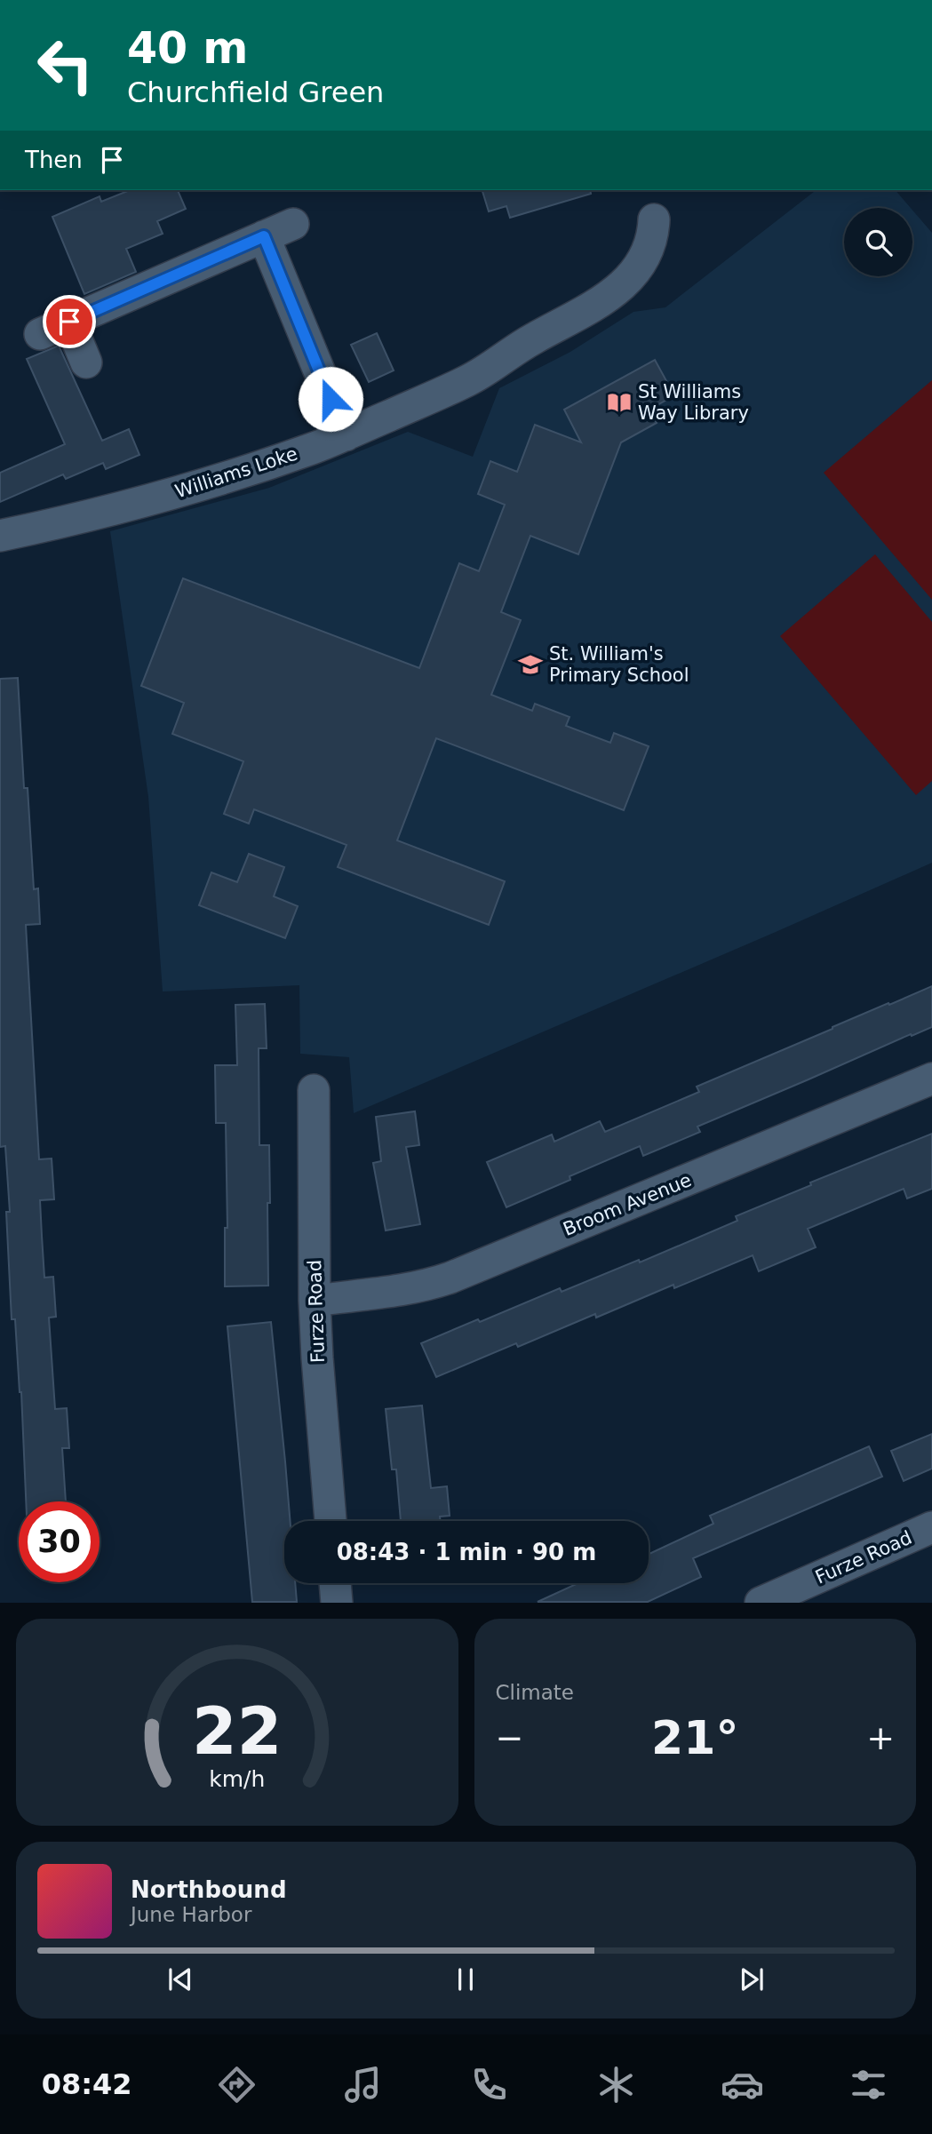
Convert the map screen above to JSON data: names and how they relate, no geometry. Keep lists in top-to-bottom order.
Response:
{
  "streets": {
    "street": ["Williams Loke", "Broom Avenue", "Furze Road"]
  },
  "crossings": [
    ["Broom Avenue", "Furze Road"]
  ],
  "places": {
    "library": ["St Williams Way Library"],
    "school or university": ["St. William's Primary School"]
  },
  "page": {
    "turn": ["40 m", "Churchfield Green"],
    "then": "Then",
    "limit": "30",
    "trip": "08:43 · 1 min · 90 m",
    "tile": "Climate",
    "heat": ["−", "21°", "+"],
    "song": ["Northbound", "June Harbor"],
    "tabs": "08:42",
    "gauge": ["22", "km/h"]
  }
}
